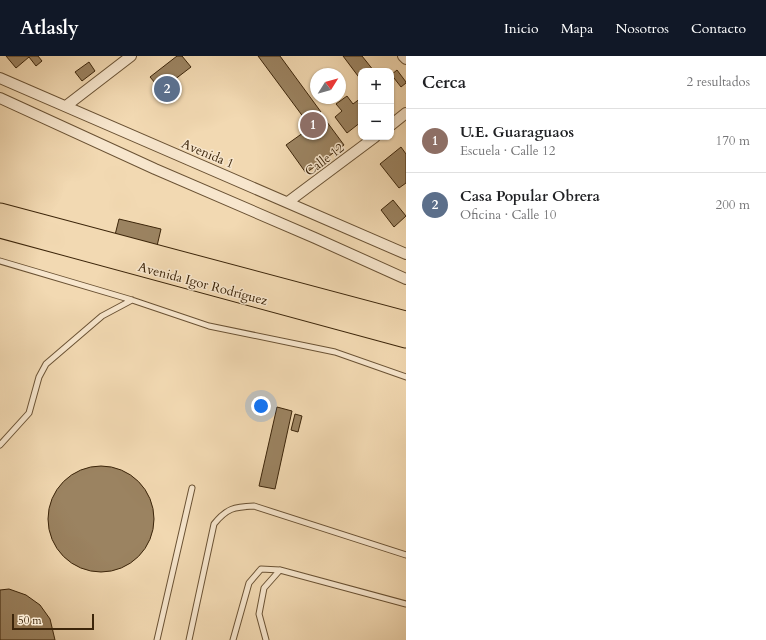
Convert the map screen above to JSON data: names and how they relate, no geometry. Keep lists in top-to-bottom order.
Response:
{
  "streets": {
    "highway": ["Avenida Igor Rodríguez"],
    "street": ["Avenida 1", "Calle 12"]
  },
  "crossings": [
    ["Avenida 1", "Calle 12"]
  ],
  "scale_bar": "50 m",
  "north": "top right",
  "page": {
    "header": "Atlasly",
    "nav": [
      "Inicio",
      "Mapa",
      "Nosotros",
      "Contacto"
    ],
    "heading": ["Cerca", "2 resultados"],
    "map_buttons": ["+", "−"],
    "pins": ["2", "1"],
    "list": [
      {
        "mark": "1",
        "name": "U.E. Guaraguaos",
        "note": "Escuela · Calle 12",
        "value": "170 m"
      },
      {
        "mark": "2",
        "name": "Casa Popular Obrera",
        "note": "Oficina · Calle 10",
        "value": "200 m"
      }
    ],
    "scale": "50 m"
  }
}
